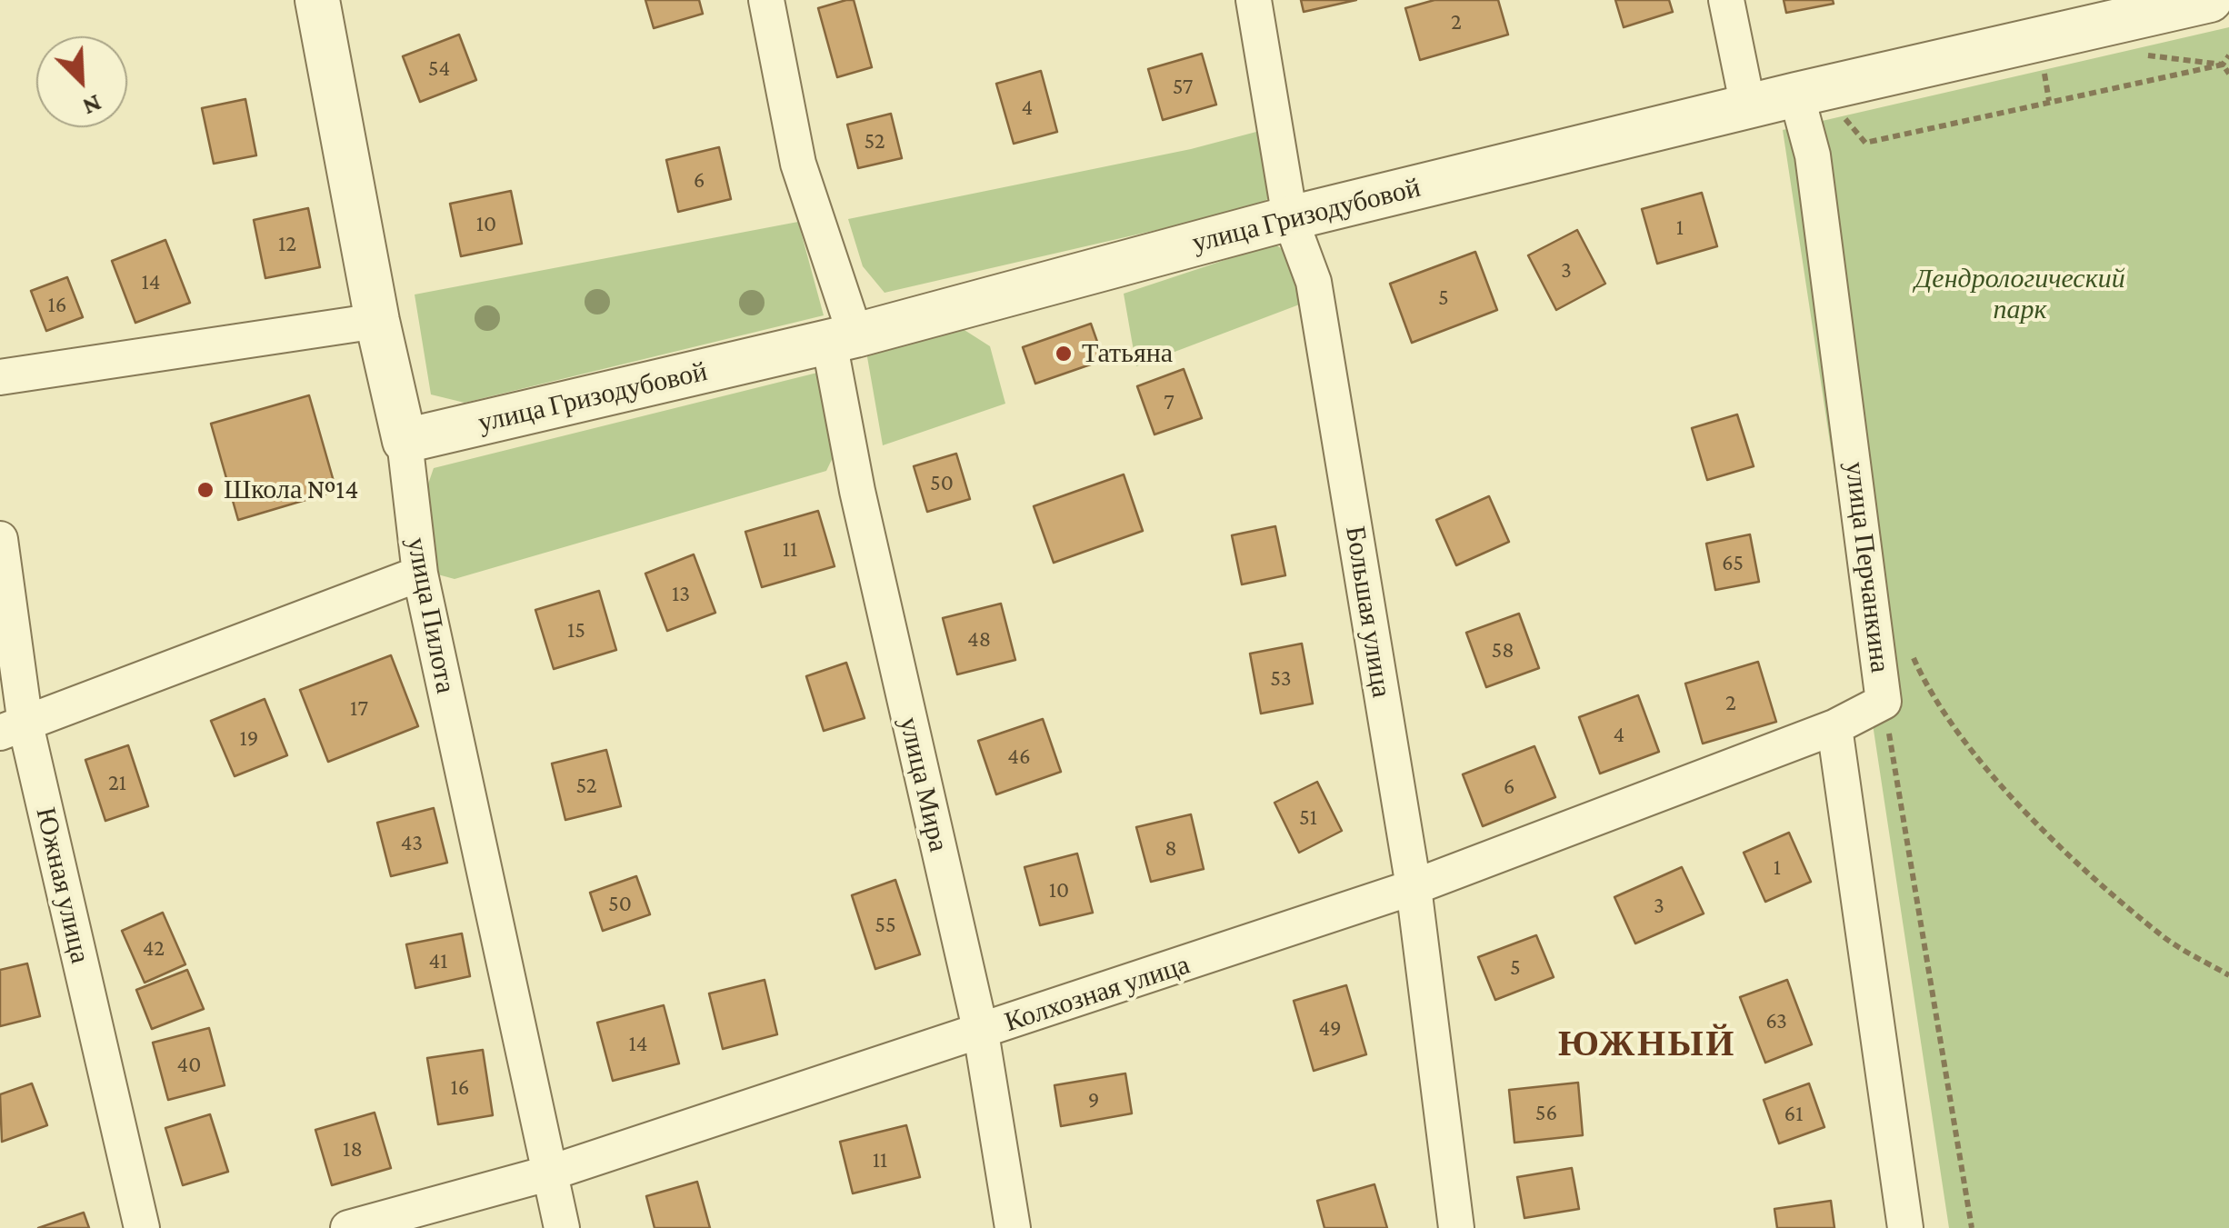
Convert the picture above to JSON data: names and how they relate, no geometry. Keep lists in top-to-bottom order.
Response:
{
  "streets": {
    "street": [
      "улица Гризодубовой",
      "улица Перчанкина",
      "Большая улица",
      "улица Пилота",
      "улица Мира",
      "Южная улица",
      "Колхозная улица"
    ]
  },
  "crossings": [
    ["улица Гризодубовой", "улица Перчанкина"],
    ["улица Гризодубовой", "Большая улица"],
    ["улица Гризодубовой", "улица Пилота"],
    ["улица Гризодубовой", "улица Мира"],
    ["улица Перчанкина", "Колхозная улица"],
    ["Большая улица", "Колхозная улица"],
    ["улица Пилота", "Колхозная улица"],
    ["улица Мира", "Колхозная улица"]
  ],
  "districts": ["ЮЖНЫЙ"],
  "parks": ["Дендрологический парк"],
  "places": ["Татьяна", "Школа №14"],
  "house_numbers": [
    "2",
    "54",
    "57",
    "4",
    "52",
    "6",
    "10",
    "1",
    "12",
    "3",
    "14",
    "5",
    "16",
    "7",
    "50",
    "11",
    "65",
    "13",
    "15",
    "48",
    "58",
    "53",
    "2",
    "17",
    "4",
    "19",
    "46",
    "21",
    "52",
    "6",
    "51",
    "43",
    "8",
    "1",
    "10",
    "50",
    "3",
    "55",
    "42",
    "41",
    "5",
    "63",
    "49",
    "14",
    "40",
    "16",
    "9",
    "56",
    "61",
    "18",
    "11"
  ],
  "north": "bottom right"
}
